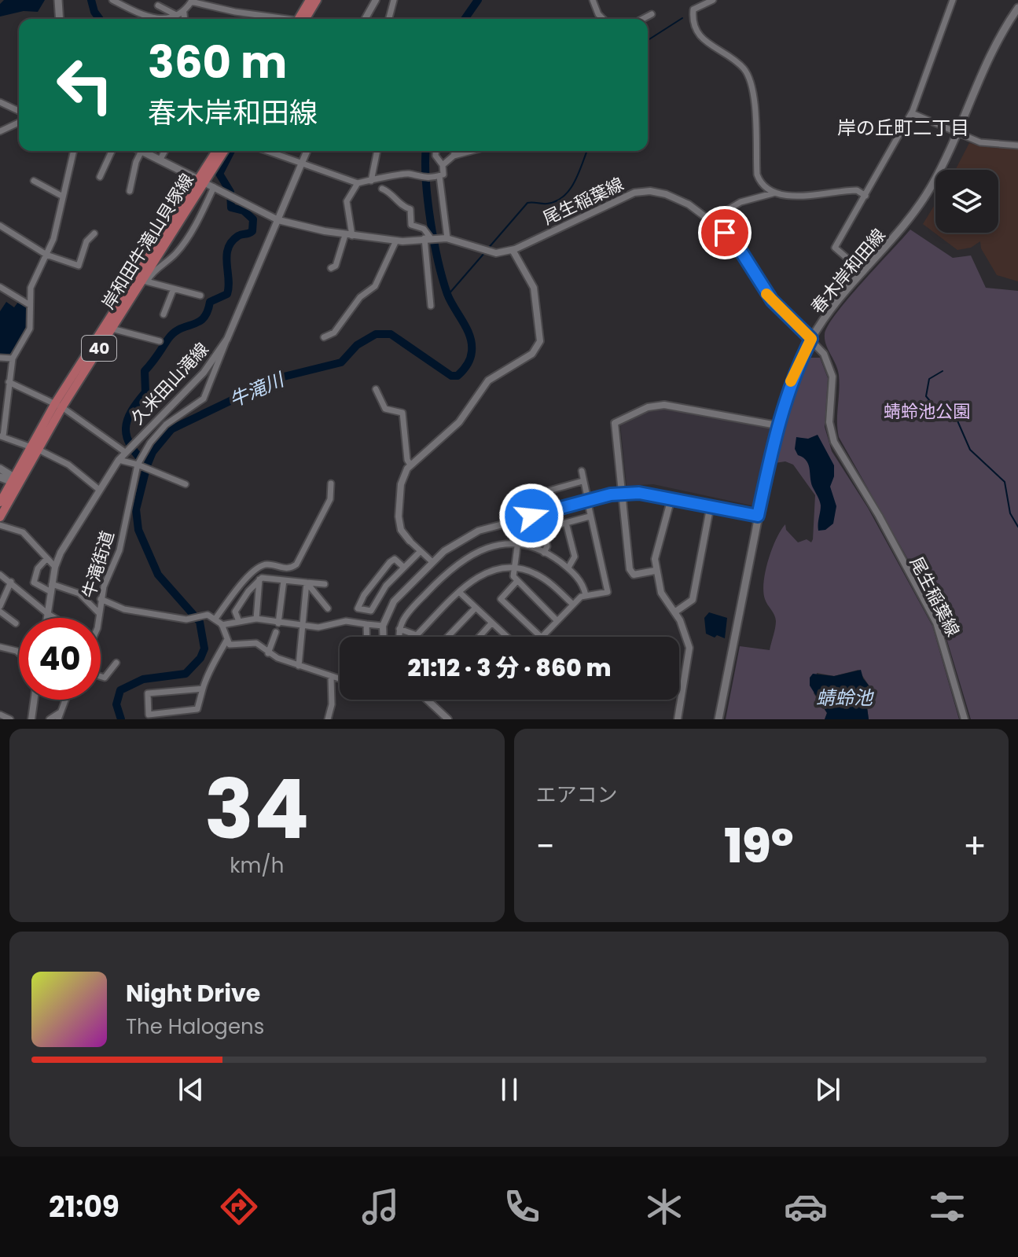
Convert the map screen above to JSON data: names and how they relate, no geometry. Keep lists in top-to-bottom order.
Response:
{
  "streets": {
    "main road": ["岸和田牛滝山貝塚線", "春木岸和田線", "40"],
    "street": ["尾生稲葉線", "久米田山滝線", "牛滝街道"]
  },
  "crossings": [
    ["尾生稲葉線", "岸和田牛滝山貝塚線"],
    ["尾生稲葉線", "春木岸和田線"],
    ["尾生稲葉線", "久米田山滝線"],
    ["久米田山滝線", "牛滝街道"]
  ],
  "districts": ["岸の丘町二丁目"],
  "water": ["牛滝川", "蜻蛉池"],
  "parks": ["蜻蛉池公園"],
  "page": {
    "turn": ["360 m", "春木岸和田線"],
    "limit": "40",
    "trip": "21:12 · 3 分 · 860 m",
    "tile": [
      ["34", "km/h"],
      "エアコン"
    ],
    "heat": ["−", "19°", "+"],
    "song": ["Night Drive", "The Halogens"],
    "tabs": "21:09"
  }
}
